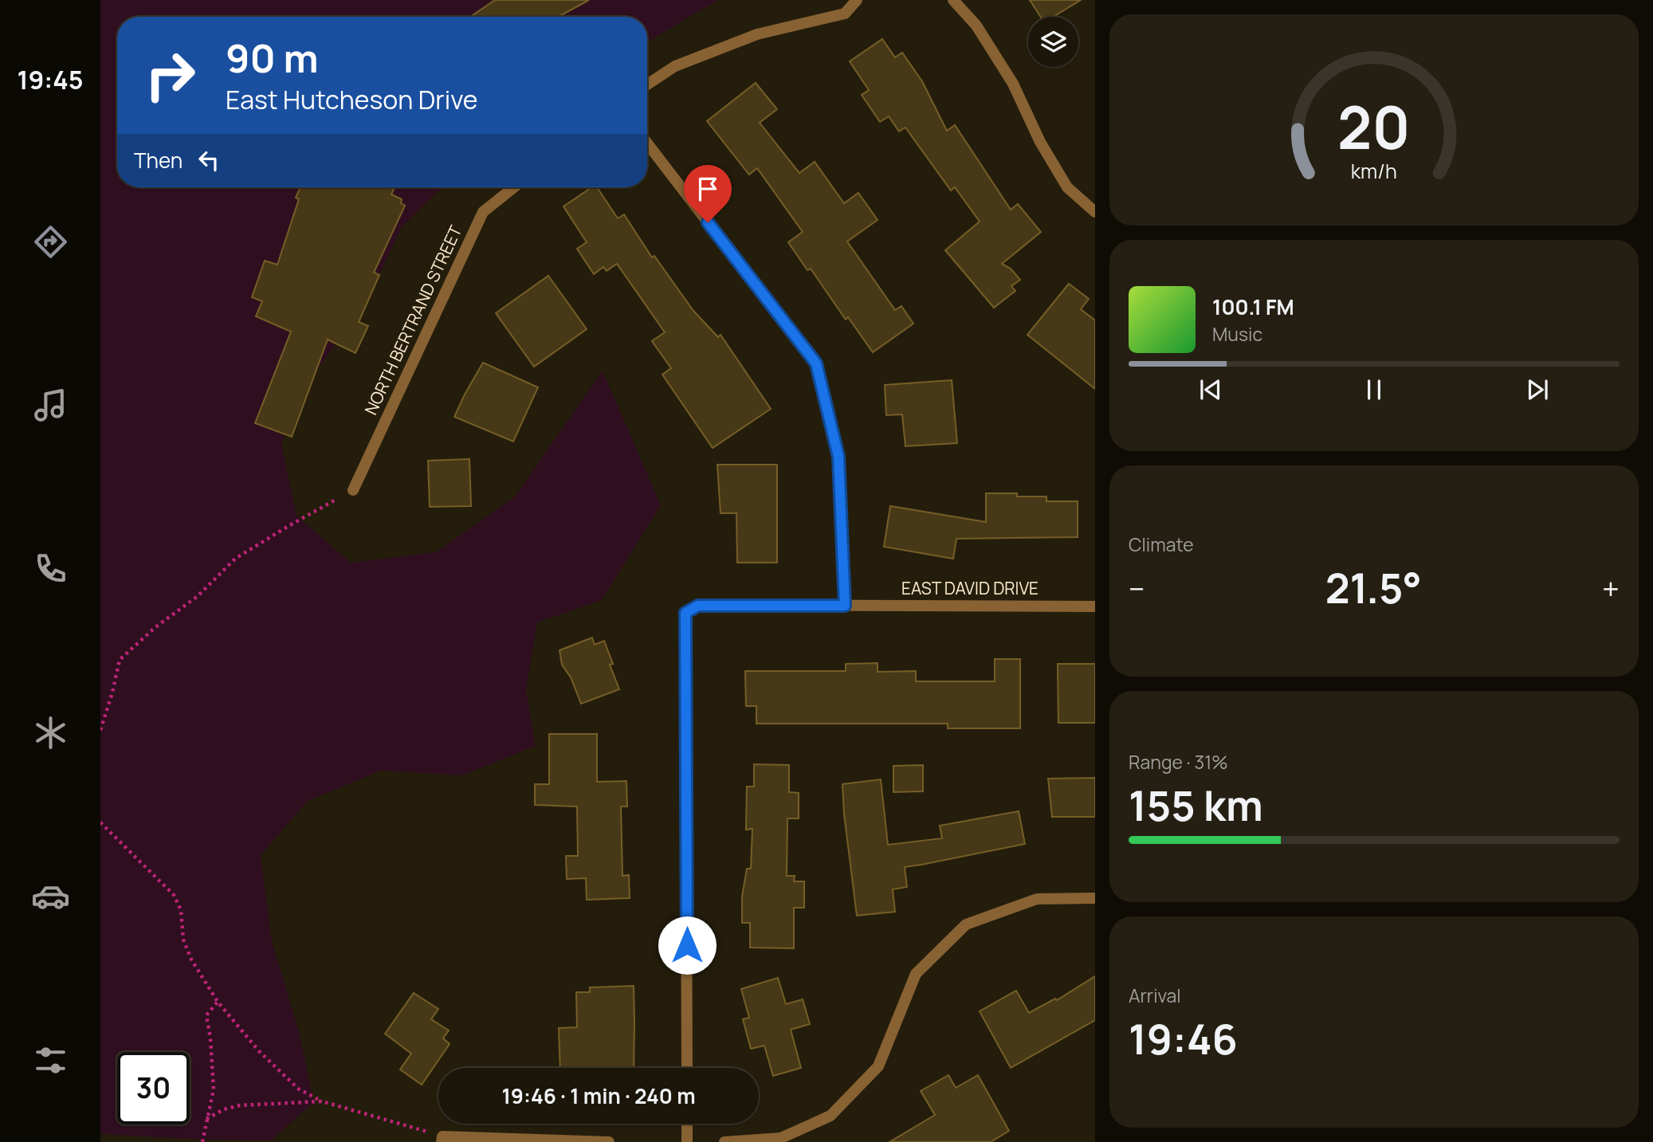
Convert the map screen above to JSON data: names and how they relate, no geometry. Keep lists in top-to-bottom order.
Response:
{
  "streets": {
    "street": ["NORTH BERTRAND STREET", "EAST DAVID DRIVE"]
  },
  "page": {
    "tabs": "19:45",
    "turn": ["90 m", "East Hutcheson Drive"],
    "then": "Then",
    "song": ["100.1 FM", "Music"],
    "tile": [
      "Climate",
      ["Range · 31%", "155 km"],
      ["Arrival", "19:46"]
    ],
    "heat": ["−", "21.5°", "+"],
    "limit": "30",
    "trip": "19:46 · 1 min · 240 m",
    "gauge": ["20", "km/h"]
  }
}
